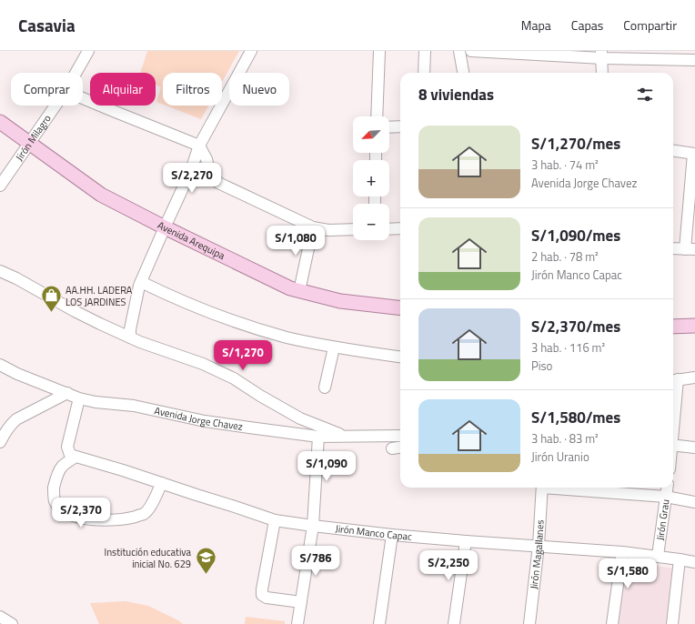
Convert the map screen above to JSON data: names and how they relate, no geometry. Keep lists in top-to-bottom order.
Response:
{
  "streets": {
    "main road": ["Avenida Arequipa"],
    "street": [
      "Jirón Milagro",
      "Avenida Jorge Chavez",
      "Jirón Grau",
      "Jirón Manco Capac",
      "Jirón Magallanes"
    ]
  },
  "crossings": [
    ["Jirón Milagro", "Avenida Arequipa"],
    ["Jirón Grau", "Jirón Manco Capac"],
    ["Jirón Manco Capac", "Jirón Magallanes"]
  ],
  "places": {
    "shop": ["AA.HH. LADERA LOS JARDINES"],
    "school or university": ["Institución educativa inicial No. 629"]
  },
  "north": "bottom left",
  "page": {
    "header": "Casavia",
    "nav": ["Mapa", "Capas", "Compartir"],
    "chip": [
      "Comprar",
      "Alquilar",
      "Filtros",
      "Nuevo"
    ],
    "heading": "8 viviendas",
    "map_buttons": ["+", "−"],
    "list": [
      {
        "name": "S/1,270/mes",
        "note": "3 hab. · 74 m² · Avenida Jorge Chavez"
      },
      {
        "name": "S/1,090/mes",
        "note": "2 hab. · 78 m² · Jirón Manco Capac"
      },
      {
        "name": "S/2,370/mes",
        "note": "3 hab. · 116 m² · Piso"
      },
      {
        "name": "S/1,580/mes",
        "note": "3 hab. · 83 m² · Jirón Uranio"
      }
    ],
    "price": [
      "S/2,270",
      "S/1,080",
      "S/1,270",
      "S/1,090",
      "S/2,370",
      "S/786",
      "S/2,250",
      "S/1,580"
    ]
  }
}
